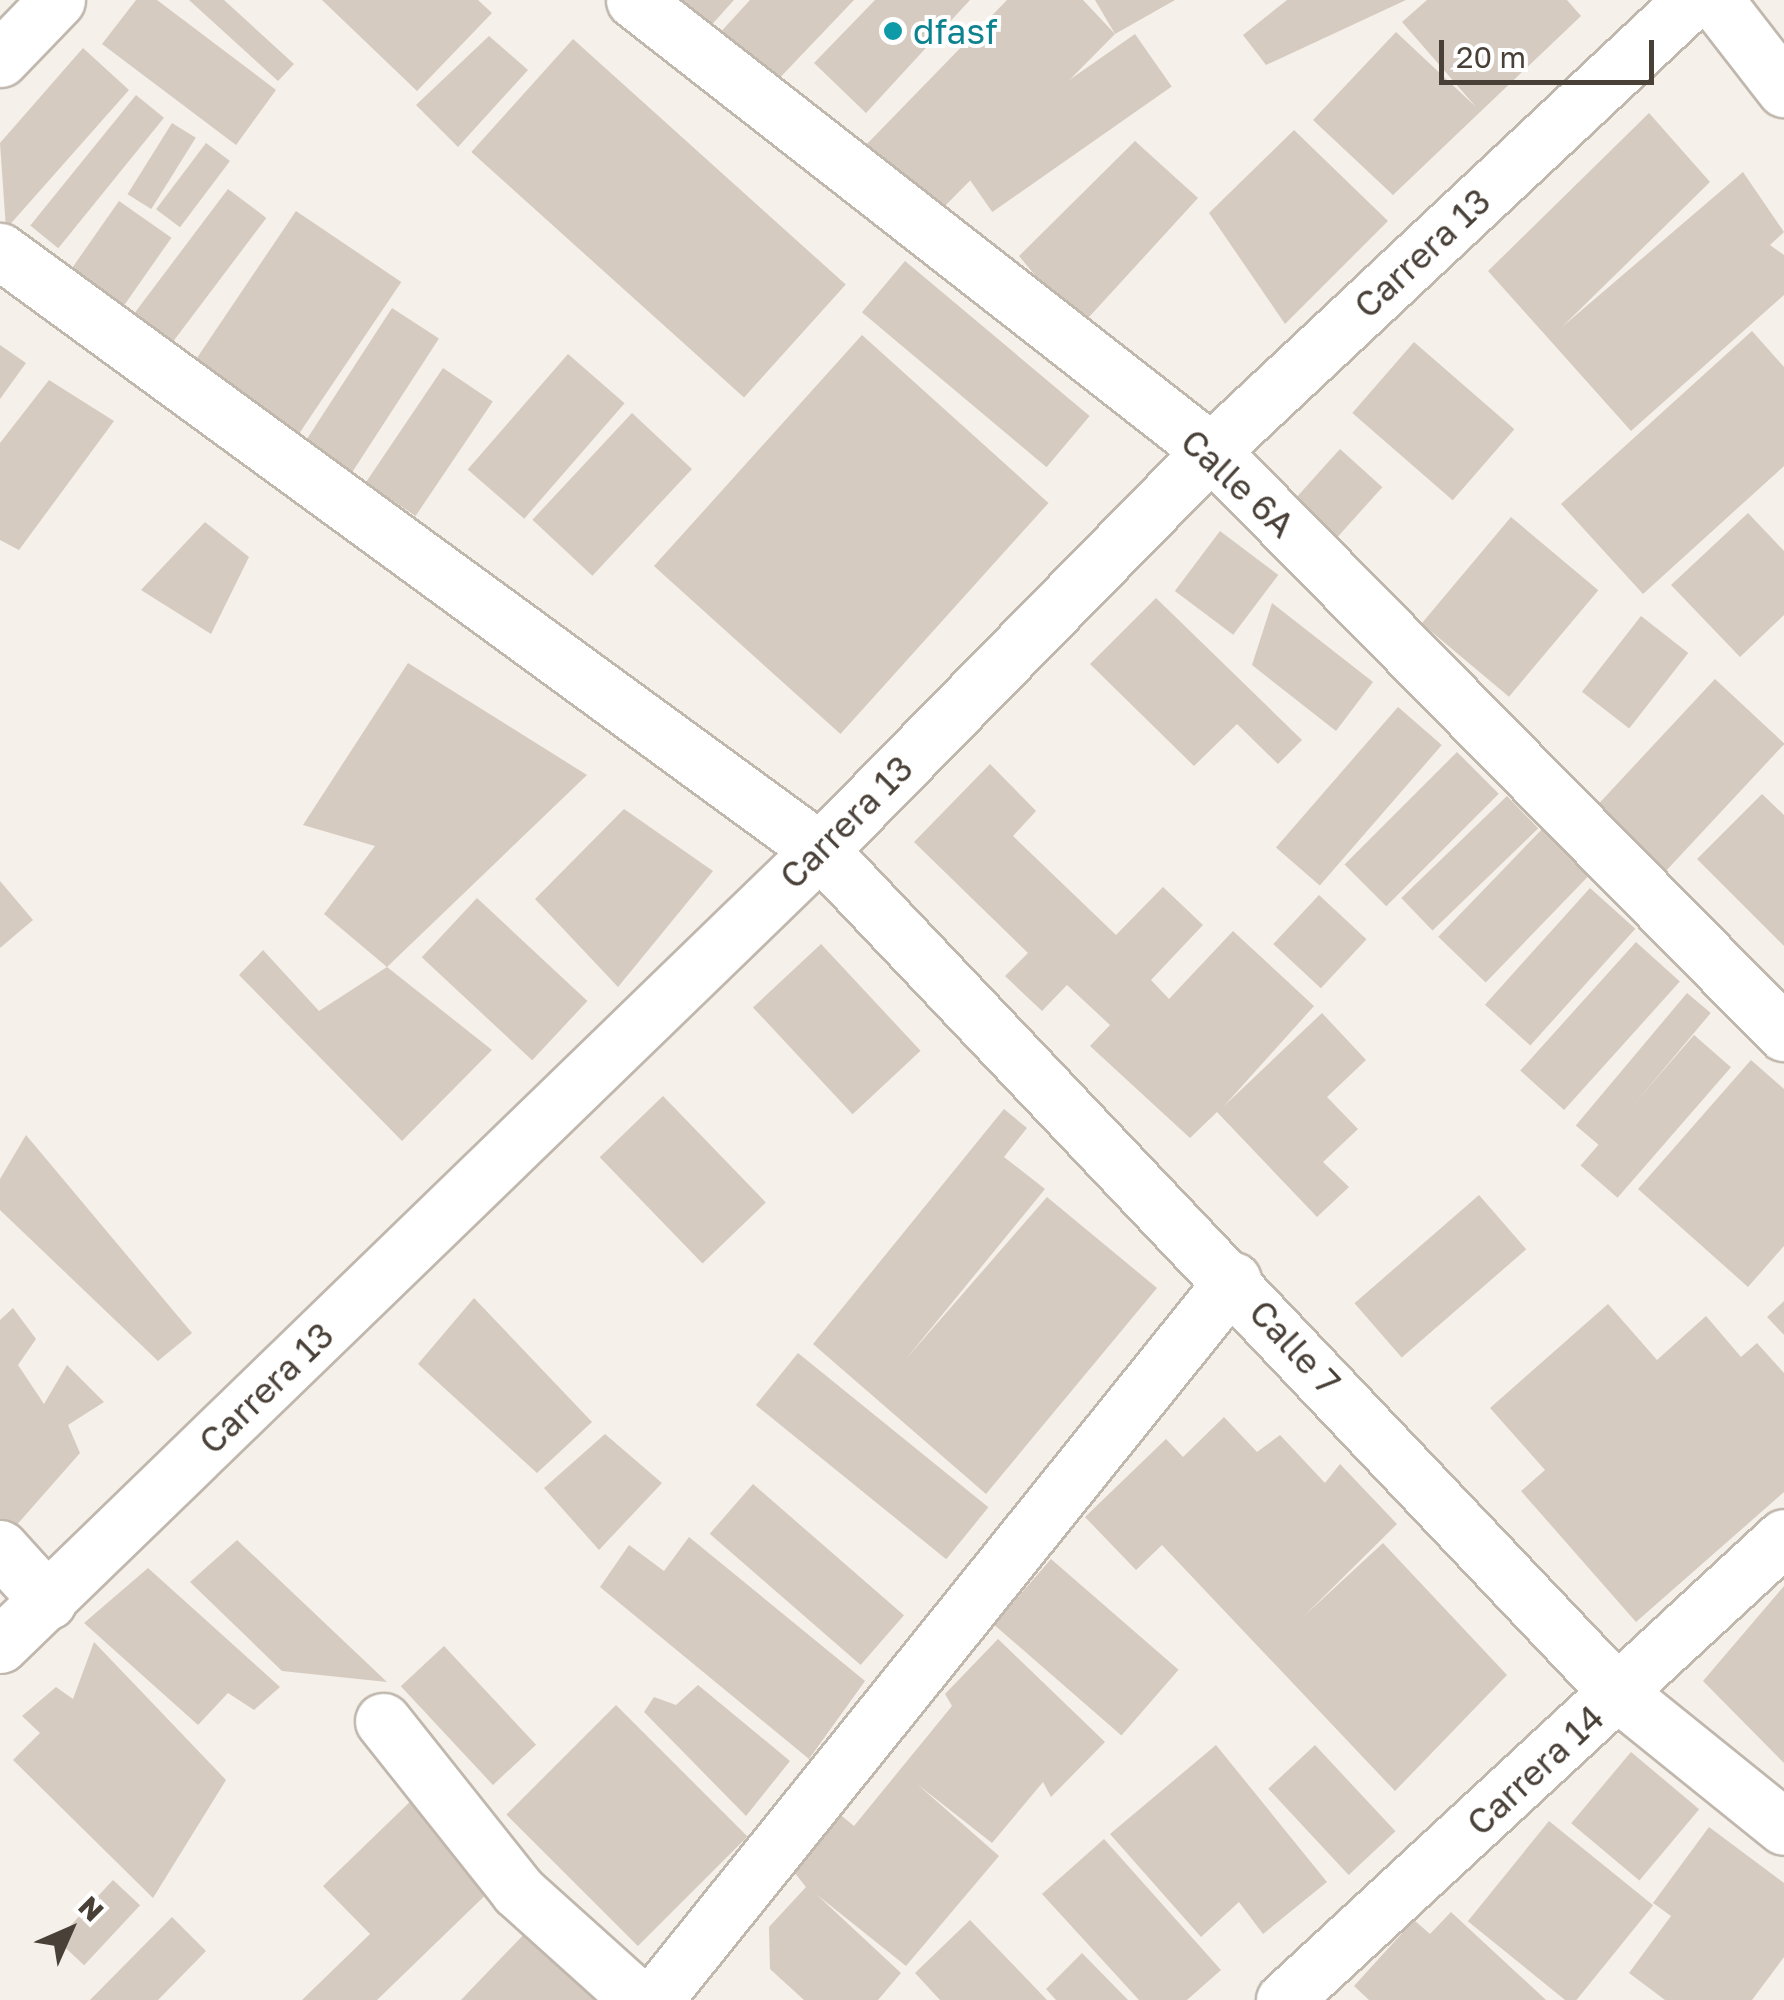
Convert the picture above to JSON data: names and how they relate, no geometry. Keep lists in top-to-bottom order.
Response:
{
  "streets": {
    "street": [
      "Carrera 13",
      "Calle 6A",
      "Calle 7",
      "Carrera 14"
    ]
  },
  "crossings": [
    ["Carrera 13", "Calle 6A"],
    ["Carrera 13", "Calle 7"],
    ["Calle 7", "Carrera 14"]
  ],
  "places": ["dfasf"],
  "scale_bar": "20 m",
  "north": "top right"
}
